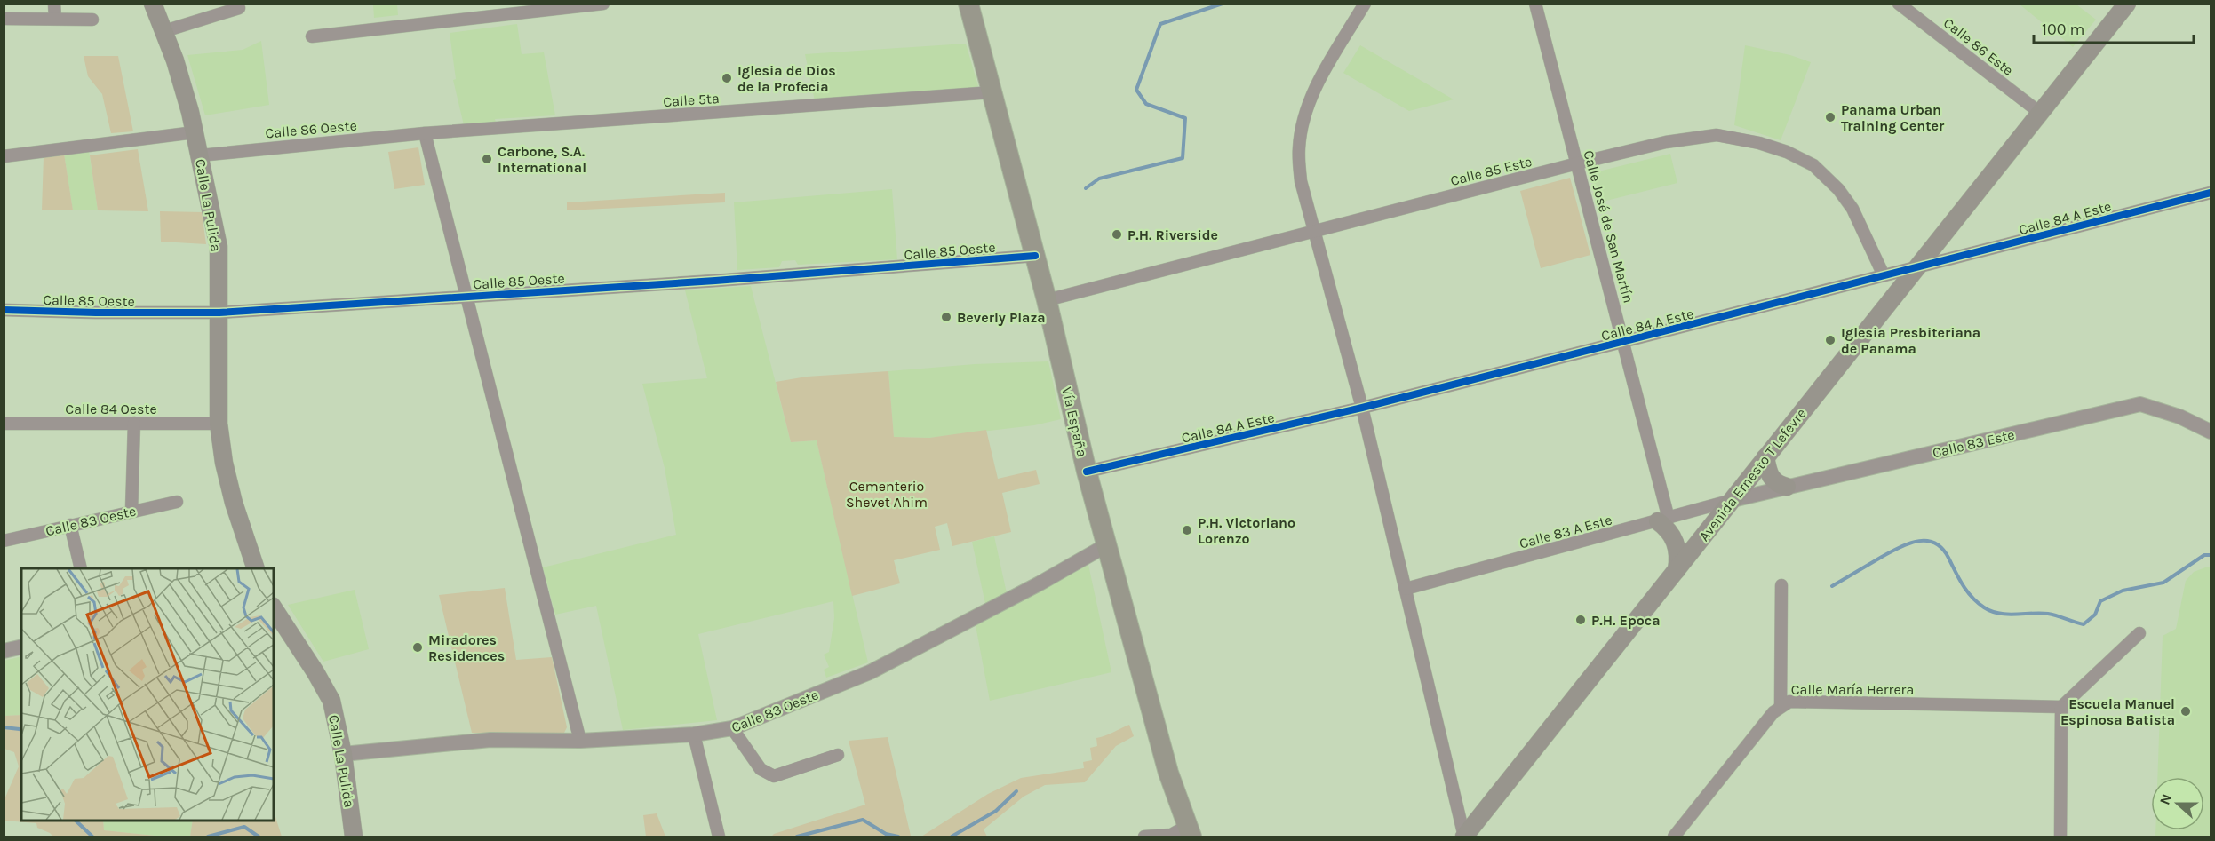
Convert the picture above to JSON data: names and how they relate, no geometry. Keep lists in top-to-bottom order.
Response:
{
  "streets": {
    "main road": ["Calle La Pulida", "Vía España", "Avenida Ernesto T Lefevre"],
    "street": [
      "Calle 86 Este",
      "Calle 5ta",
      "Calle 86 Oeste",
      "Calle 85 Este",
      "Calle 84 A Este",
      "Calle José de San Martín",
      "Calle 85 Oeste",
      "Calle 84 Oeste",
      "Calle 83 Este",
      "Calle 83 Oeste",
      "Calle 83 A Este",
      "Calle María Herrera"
    ]
  },
  "crossings": [
    ["Calle 86 Este", "Avenida Ernesto T Lefevre"],
    ["Calle 5ta", "Calle 86 Oeste"],
    ["Calle 5ta", "Vía España"],
    ["Calle 86 Oeste", "Calle La Pulida"],
    ["Calle 85 Este", "Calle 84 A Este"],
    ["Calle 85 Este", "Calle José de San Martín"],
    ["Calle 85 Este", "Vía España"],
    ["Calle La Pulida", "Calle 85 Oeste"],
    ["Calle La Pulida", "Calle 84 Oeste"],
    ["Calle La Pulida", "Calle 83 Oeste"],
    ["Calle 84 A Este", "Calle José de San Martín"],
    ["Calle 84 A Este", "Vía España"],
    ["Calle 84 A Este", "Avenida Ernesto T Lefevre"],
    ["Calle José de San Martín", "Calle 83 A Este"],
    ["Calle 85 Oeste", "Vía España"],
    ["Vía España", "Calle 83 Oeste"],
    ["Calle 83 Este", "Avenida Ernesto T Lefevre"],
    ["Calle 83 Este", "Calle 83 A Este"],
    ["Avenida Ernesto T Lefevre", "Calle 83 A Este"]
  ],
  "parks": ["Cementerio Shevet Ahim"],
  "places": [
    "Iglesia de Dios de la Profecia",
    "Panama Urban Training Center",
    "Carbone, S.A. International",
    "P.H. Riverside",
    "Beverly Plaza",
    "Iglesia Presbiteriana de Panama",
    "P.H. Victoriano Lorenzo",
    "P.H. Epoca",
    "Miradores Residences",
    "Escuela Manuel Espinosa Batista"
  ],
  "scale_bar": "100 m",
  "north": "left"
}
